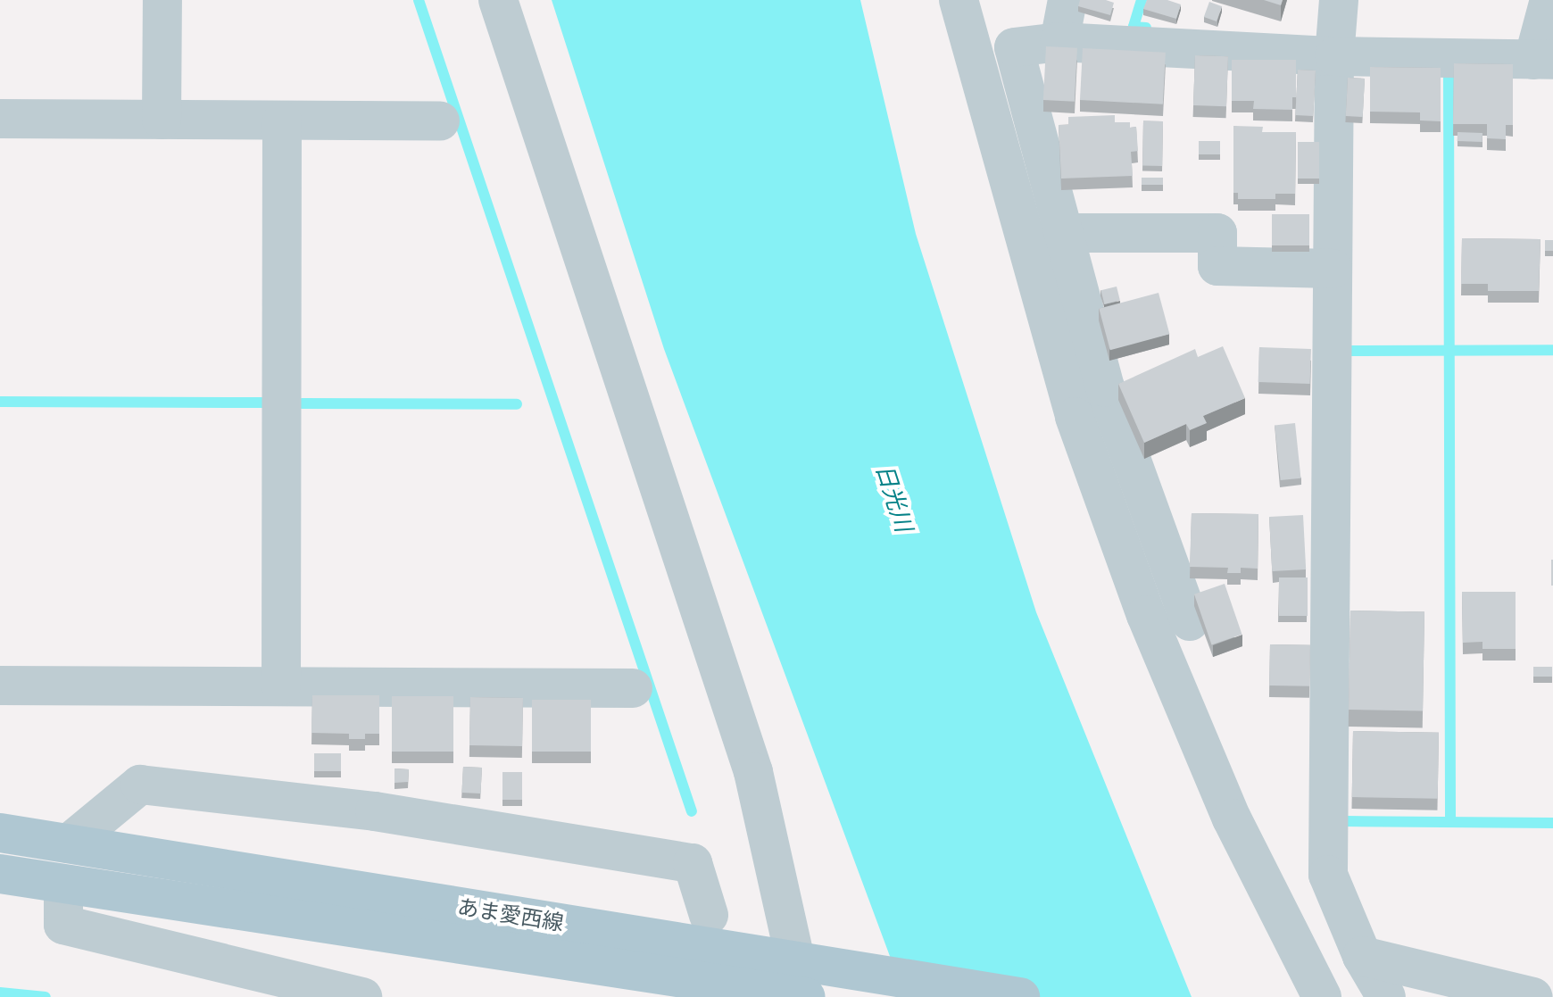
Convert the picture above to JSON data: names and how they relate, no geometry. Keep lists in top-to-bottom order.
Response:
{
  "streets": {
    "main road": ["あま愛西線"]
  },
  "water": ["日光川"]
}
